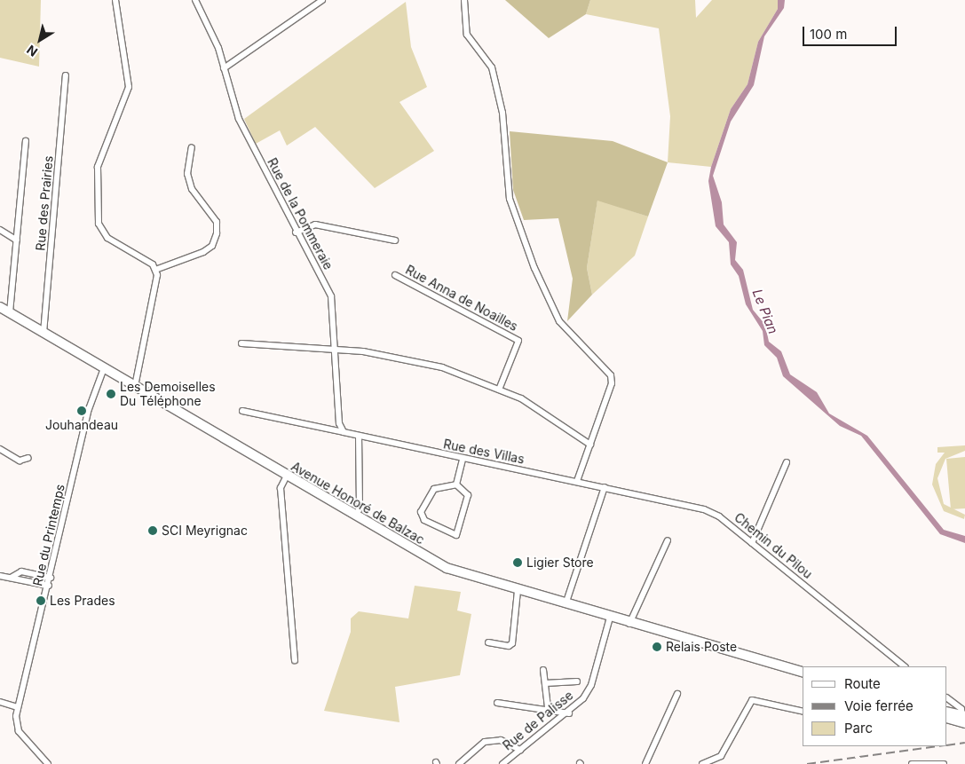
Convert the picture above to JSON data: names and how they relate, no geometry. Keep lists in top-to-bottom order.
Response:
{
  "streets": {
    "main road": ["Avenue Honoré de Balzac"],
    "street": [
      "Rue des Prairies",
      "Rue de la Pommeraie",
      "Rue Anna de Noailles",
      "Rue des Villas",
      "Rue du Printemps",
      "Chemin du Pilou",
      "Rue de Palisse"
    ]
  },
  "crossings": [
    ["Rue des Prairies", "Avenue Honoré de Balzac"],
    ["Rue des Villas", "Chemin du Pilou"],
    ["Avenue Honoré de Balzac", "Rue du Printemps"],
    ["Avenue Honoré de Balzac", "Rue de Palisse"]
  ],
  "water": ["Le Pian"],
  "places": [
    "Les Demoiselles Du Téléphone",
    "Jouhandeau",
    "SCI Meyrignac",
    "Ligier Store",
    "Les Prades",
    "Relais Poste"
  ],
  "legend": ["Route", "Voie ferrée", "Parc"],
  "scale_bar": "100 m",
  "north": "bottom left"
}
